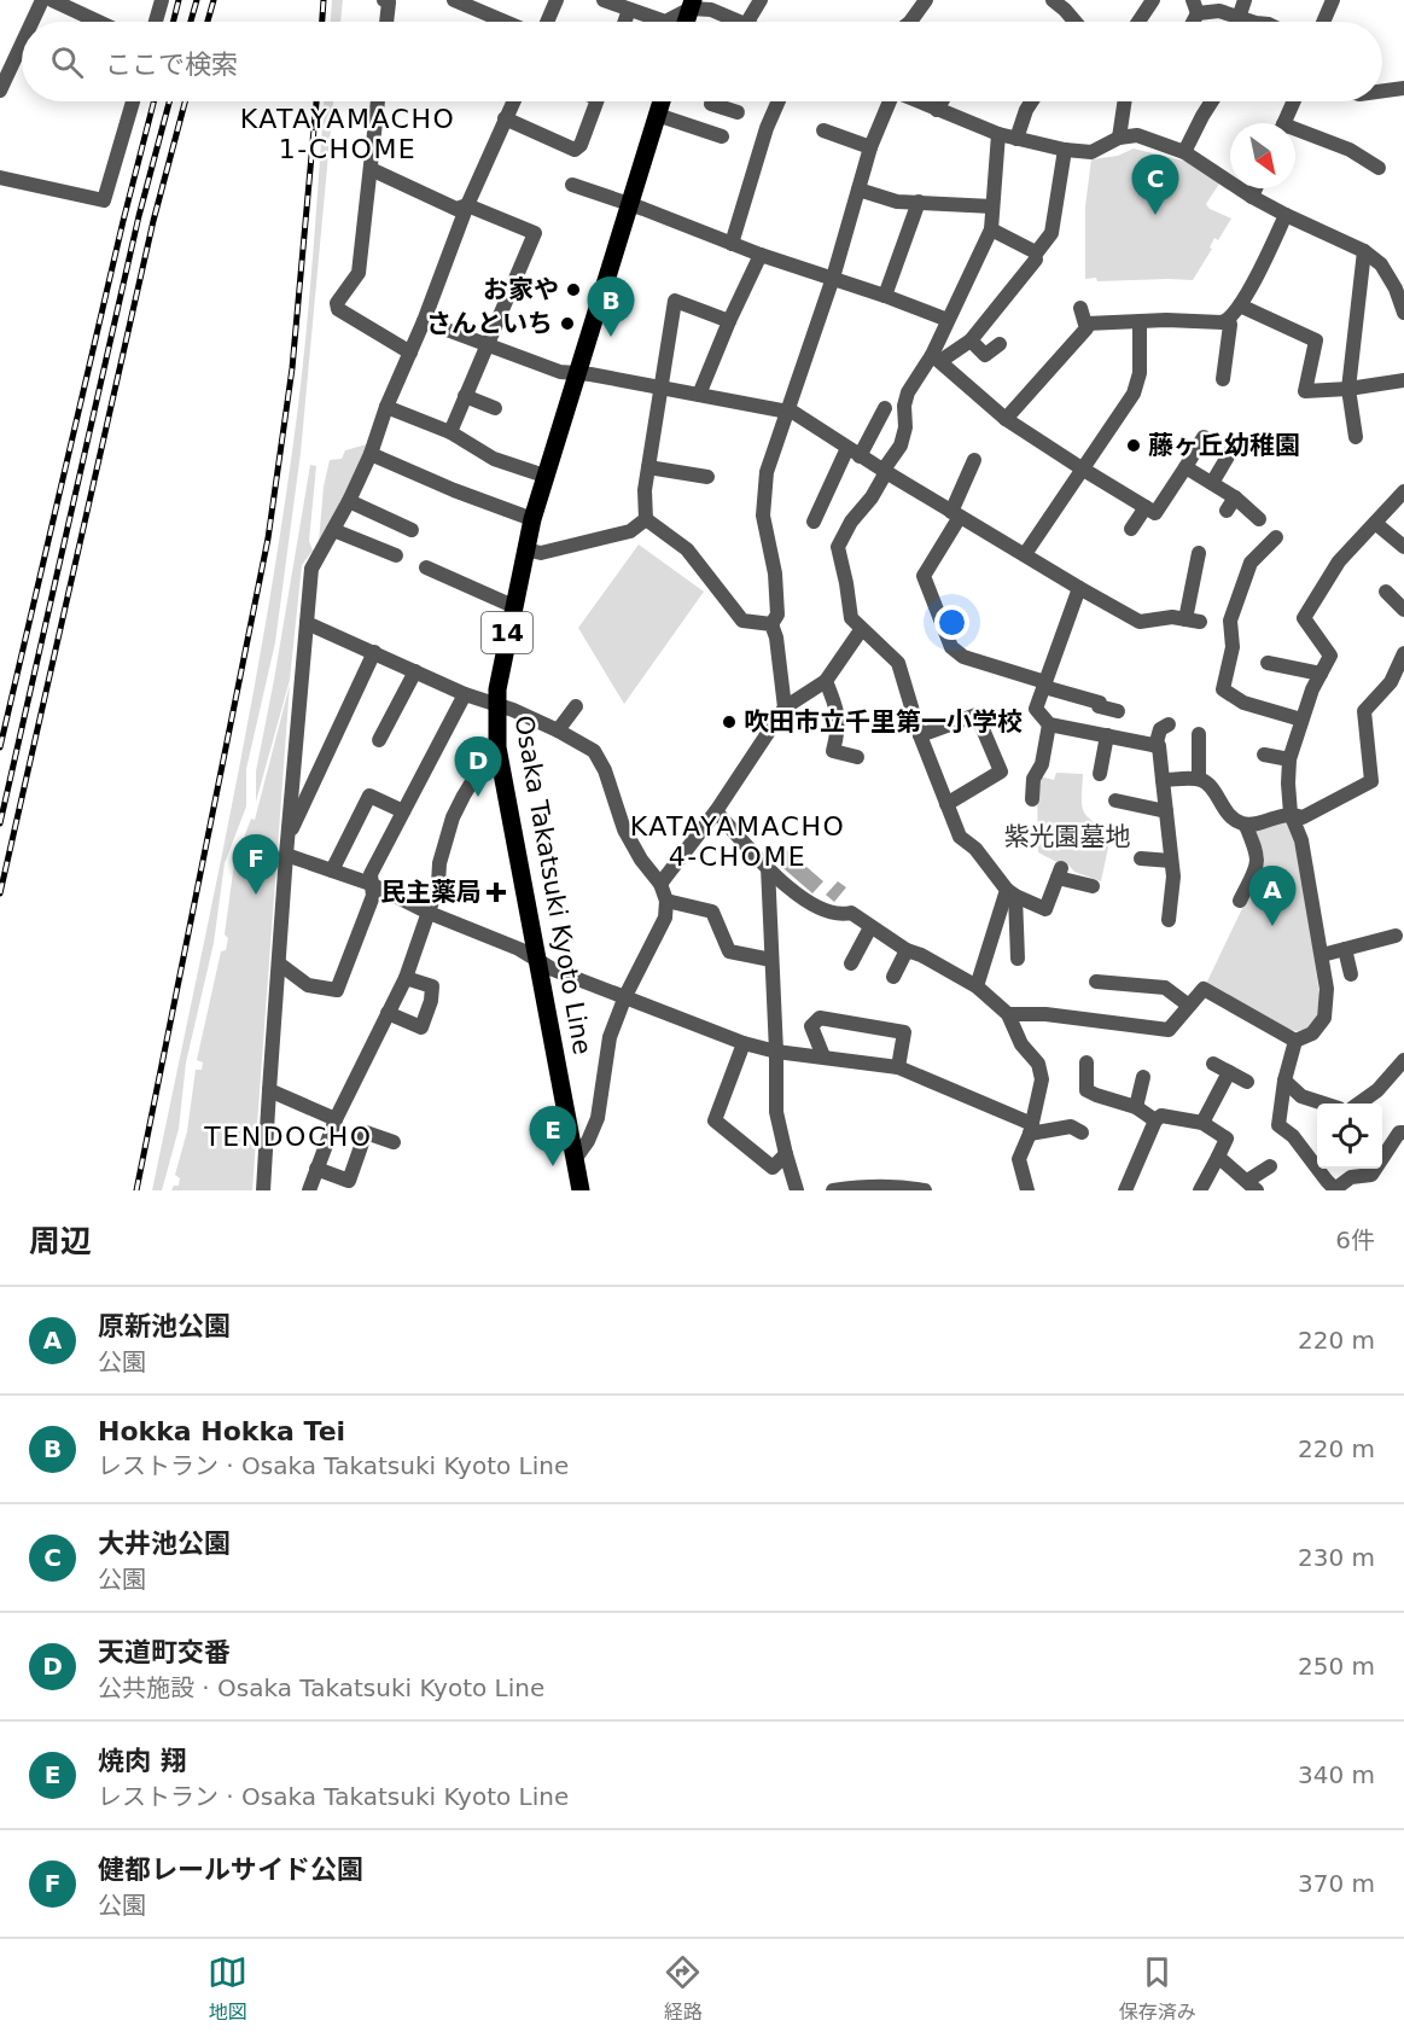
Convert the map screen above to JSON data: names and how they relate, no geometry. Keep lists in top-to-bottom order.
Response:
{
  "streets": {
    "main road": ["14", "Osaka Takatsuki Kyoto Line"]
  },
  "districts": ["KATAYAMACHO 1-CHOME", "KATAYAMACHO 4-CHOME", "TENDOCHO"],
  "parks": ["紫光園墓地"],
  "places": {
    "other": [
      "お家や",
      "さんといち",
      "藤ヶ丘幼稚園",
      "吹田市立千里第一小学校"
    ],
    "health": ["民主薬局"]
  },
  "north": "bottom right",
  "page": {
    "search": "ここで検索",
    "pins": [
      "C",
      "B",
      "D",
      "F",
      "A",
      "E"
    ],
    "heading": ["周辺", "6件"],
    "list": [
      {
        "mark": "A",
        "name": "原新池公園",
        "note": "公園",
        "value": "220 m"
      },
      {
        "mark": "B",
        "name": "Hokka Hokka Tei",
        "note": "レストラン · Osaka Takatsuki Kyoto Line",
        "value": "220 m"
      },
      {
        "mark": "C",
        "name": "大井池公園",
        "note": "公園",
        "value": "230 m"
      },
      {
        "mark": "D",
        "name": "天道町交番",
        "note": "公共施設 · Osaka Takatsuki Kyoto Line",
        "value": "250 m"
      },
      {
        "mark": "E",
        "name": "焼肉 翔",
        "note": "レストラン · Osaka Takatsuki Kyoto Line",
        "value": "340 m"
      },
      {
        "mark": "F",
        "name": "健都レールサイド公園",
        "note": "公園",
        "value": "370 m"
      }
    ],
    "nav": ["地図", "経路", "保存済み"]
  }
}
